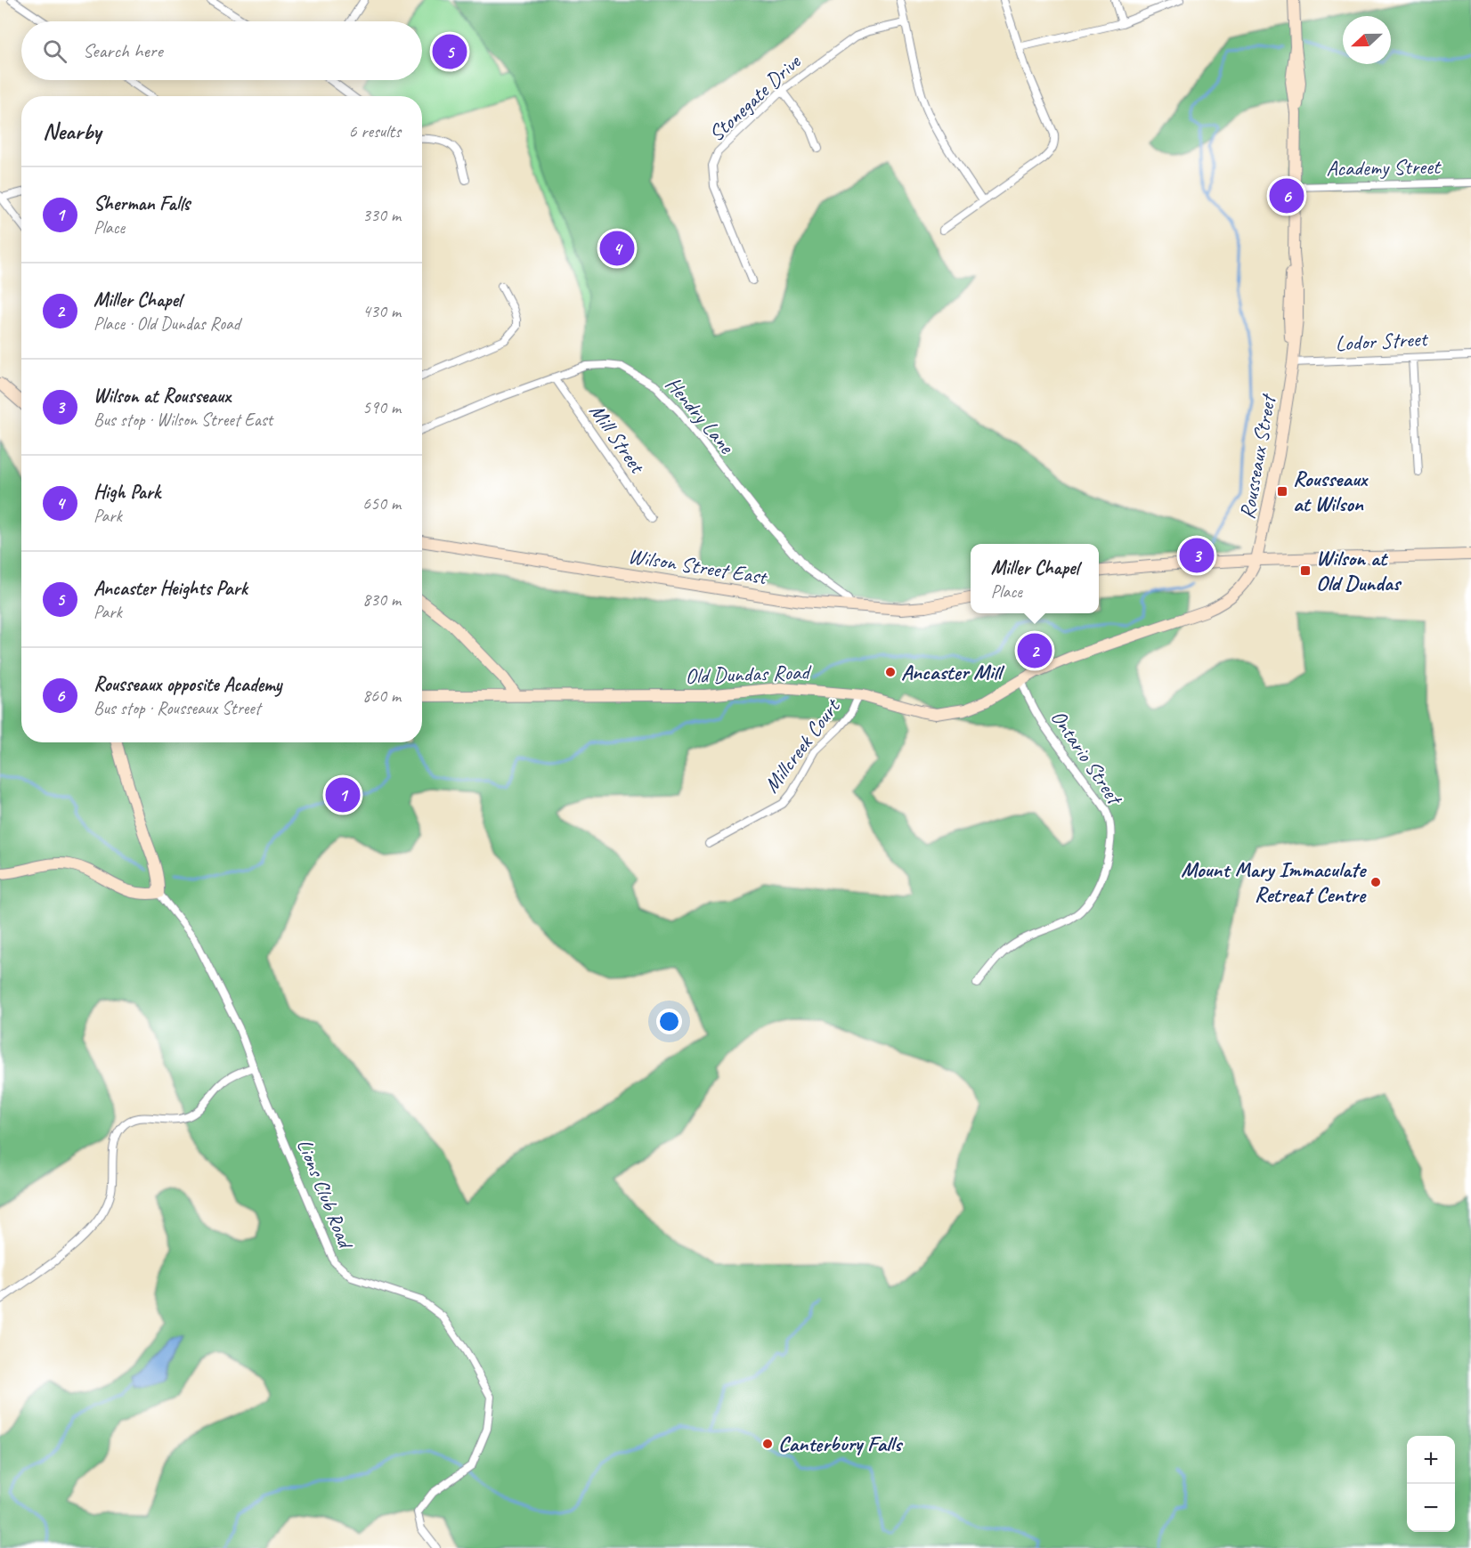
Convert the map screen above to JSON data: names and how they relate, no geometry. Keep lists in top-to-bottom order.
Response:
{
  "streets": {
    "main road": ["Rousseaux Street", "Wilson Street East", "Old Dundas Road"],
    "street": [
      "Stonegate Drive",
      "Academy Street",
      "Lodor Street",
      "Hendry Lane",
      "Mill Street",
      "Millcreek Court",
      "Ontario Street",
      "Lions Club Road"
    ]
  },
  "crossings": [
    ["Academy Street", "Rousseaux Street"],
    ["Lodor Street", "Rousseaux Street"],
    ["Hendry Lane", "Mill Street"],
    ["Hendry Lane", "Wilson Street East"],
    ["Rousseaux Street", "Old Dundas Road"],
    ["Old Dundas Road", "Millcreek Court"],
    ["Old Dundas Road", "Ontario Street"]
  ],
  "places": {
    "transit": ["Rousseaux at Wilson", "Wilson at Old Dundas"],
    "other": ["Ancaster Mill", "Mount Mary Immaculate Retreat Centre", "Canterbury Falls"]
  },
  "north": "left",
  "page": {
    "search": "Search here",
    "pins": [
      "5",
      "6",
      "4",
      "3",
      "2",
      "1"
    ],
    "heading": ["Nearby", "6 results"],
    "list": [
      {
        "mark": "1",
        "name": "Sherman Falls",
        "note": "Place",
        "value": "330 m"
      },
      {
        "mark": "2",
        "name": "Miller Chapel",
        "note": "Place · Old Dundas Road",
        "value": "430 m"
      },
      {
        "mark": "3",
        "name": "Wilson at Rousseaux",
        "note": "Bus stop · Wilson Street East",
        "value": "590 m"
      },
      {
        "mark": "4",
        "name": "High Park",
        "note": "Park",
        "value": "650 m"
      },
      {
        "mark": "5",
        "name": "Ancaster Heights Park",
        "note": "Park",
        "value": "830 m"
      },
      {
        "mark": "6",
        "name": "Rousseaux opposite Academy",
        "note": "Bus stop · Rousseaux Street",
        "value": "860 m"
      }
    ],
    "popup": ["Miller Chapel", "Place"],
    "map_buttons": ["+", "−"]
  }
}
